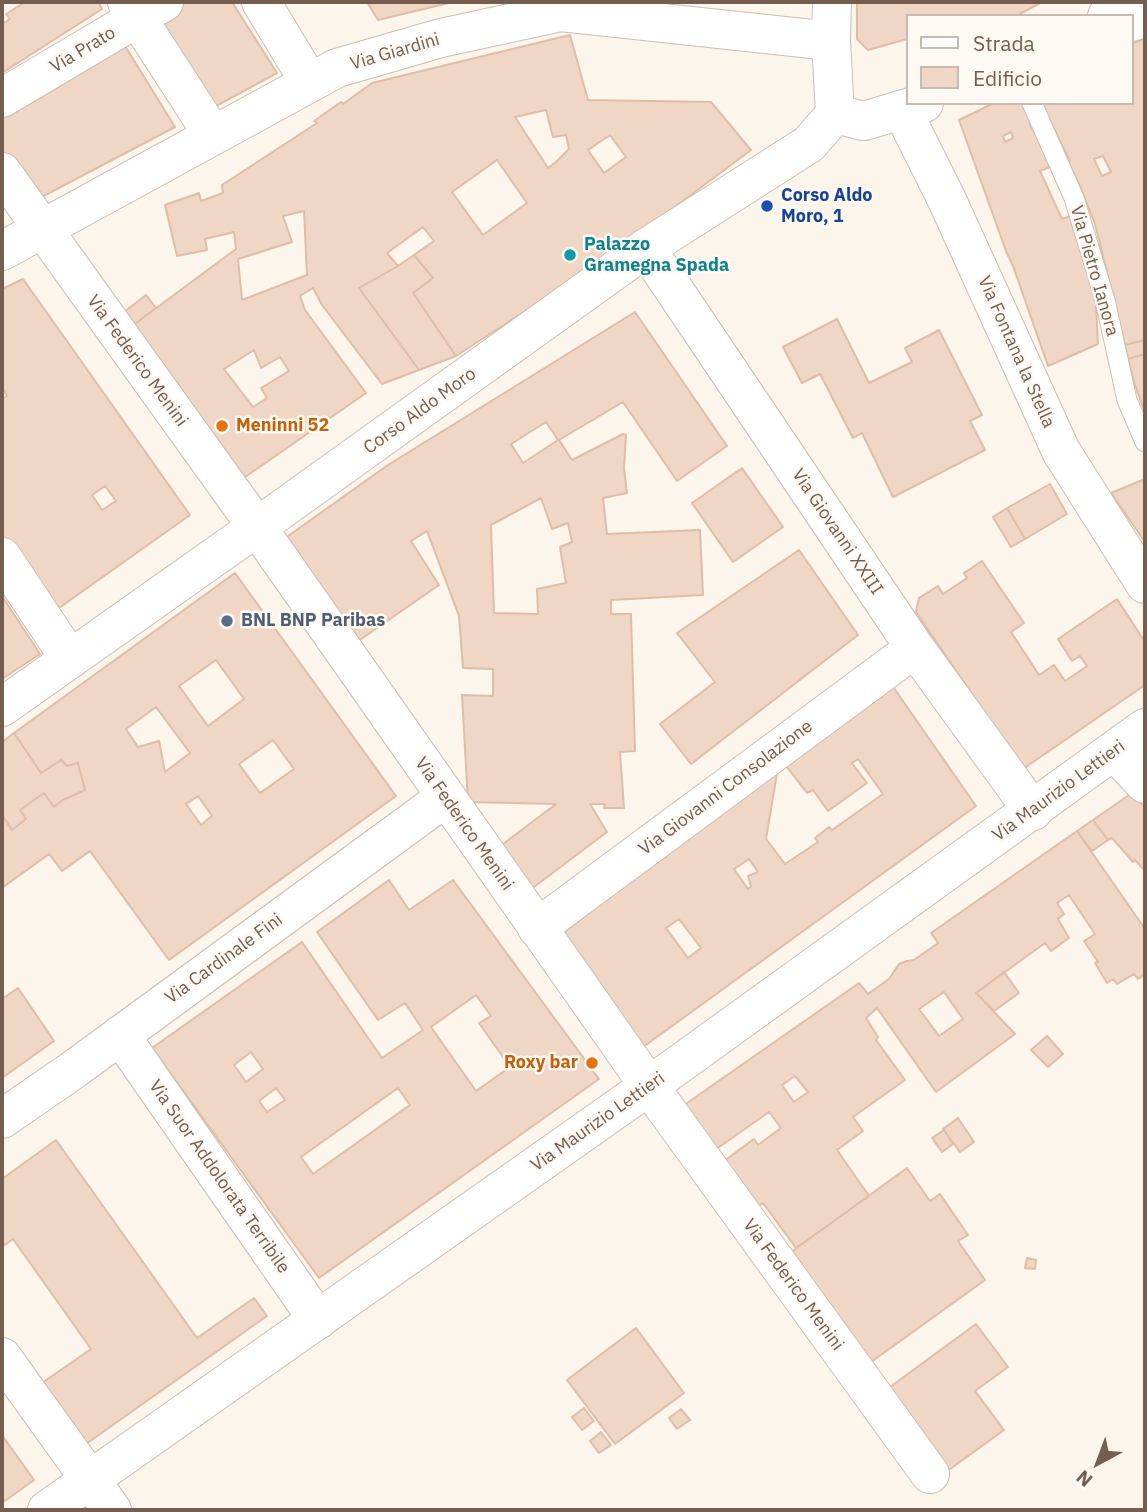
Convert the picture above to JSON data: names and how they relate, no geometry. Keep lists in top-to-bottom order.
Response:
{
  "streets": {
    "street": [
      "Via Prato",
      "Via Giardini",
      "Via Fontana la Stella",
      "Via Federico Menini",
      "Corso Aldo Moro",
      "Via Giovanni XXIII",
      "Via Giovanni Consolazione",
      "Via Maurizio Lettieri",
      "Via Cardinale Fini",
      "Via Suor Addolorata Terribile"
    ],
    "lane": ["Via Pietro Ianora"]
  },
  "crossings": [
    ["Via Giardini", "Via Federico Menini"],
    ["Via Federico Menini", "Corso Aldo Moro"],
    ["Via Federico Menini", "Via Giovanni Consolazione"],
    ["Via Federico Menini", "Via Maurizio Lettieri"],
    ["Via Federico Menini", "Via Cardinale Fini"],
    ["Corso Aldo Moro", "Via Giovanni XXIII"],
    ["Via Giovanni XXIII", "Via Giovanni Consolazione"],
    ["Via Giovanni XXIII", "Via Maurizio Lettieri"],
    ["Via Maurizio Lettieri", "Via Suor Addolorata Terribile"],
    ["Via Cardinale Fini", "Via Suor Addolorata Terribile"]
  ],
  "places": [
    "Corso Aldo Moro, 1",
    "Palazzo Gramegna Spada",
    "Meninni 52",
    "BNL BNP Paribas",
    "Roxy bar"
  ],
  "legend": ["Strada", "Edificio"],
  "north": "bottom left"
}
